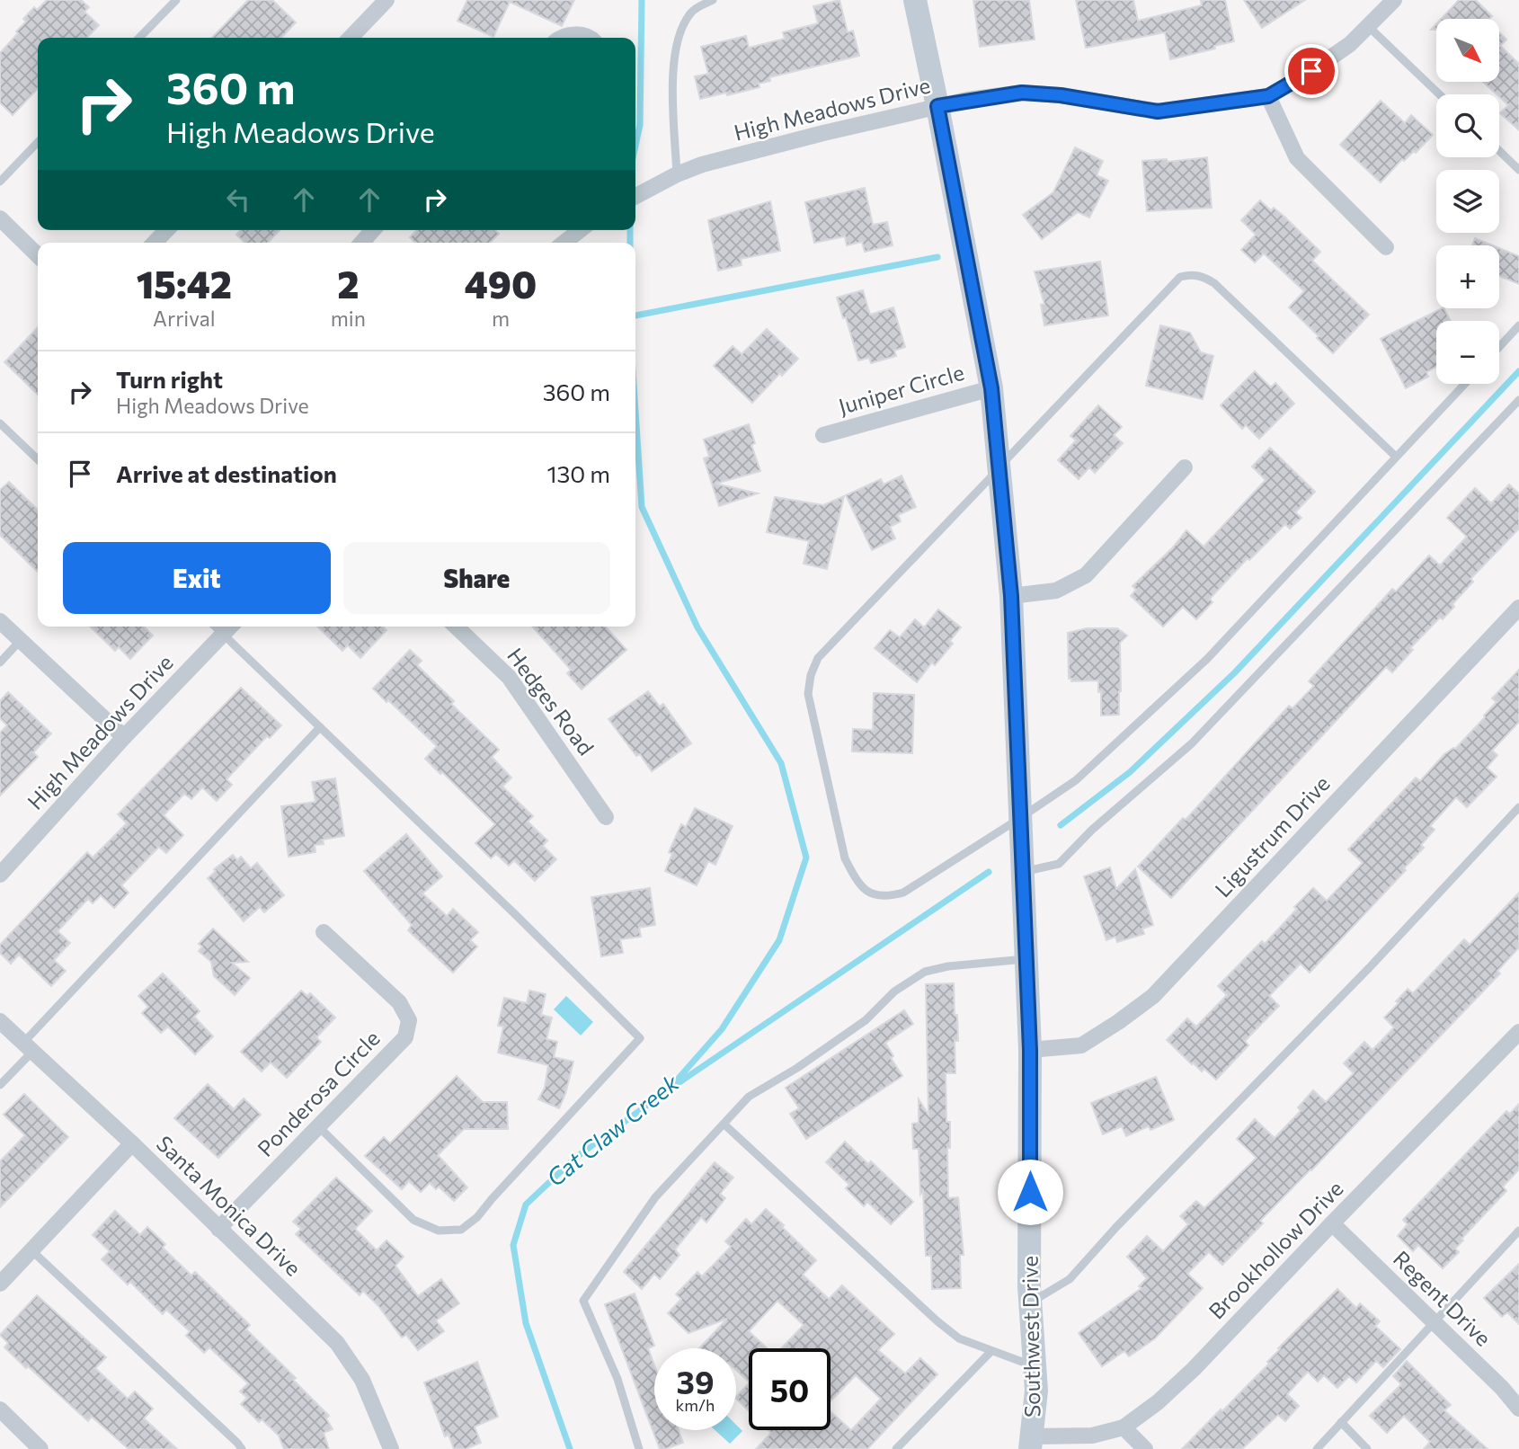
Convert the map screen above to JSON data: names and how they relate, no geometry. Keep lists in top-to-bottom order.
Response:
{
  "streets": {
    "main road": ["Southwest Drive"],
    "street": [
      "High Meadows Drive",
      "Juniper Circle",
      "Hedges Road",
      "Ligustrum Drive",
      "Ponderosa Circle",
      "Santa Monica Drive",
      "Brookhollow Drive",
      "Regent Drive"
    ]
  },
  "crossings": [
    ["High Meadows Drive", "Southwest Drive"],
    ["Juniper Circle", "Southwest Drive"],
    ["Ligustrum Drive", "Southwest Drive"],
    ["Ponderosa Circle", "Santa Monica Drive"],
    ["Brookhollow Drive", "Regent Drive"],
    ["Brookhollow Drive", "Southwest Drive"]
  ],
  "water": ["Cat Claw Creek"],
  "north": "bottom right",
  "page": {
    "map_buttons": ["+", "−"],
    "turn": ["360 m", "High Meadows Drive"],
    "eta": [
      "15:42",
      "Arrival",
      "2",
      "min",
      "490",
      "m"
    ],
    "list": [
      {
        "name": "Turn right",
        "note": "High Meadows Drive",
        "value": "360 m"
      },
      {
        "name": "Arrive at destination",
        "value": "130 m"
      }
    ],
    "buttons": ["Exit", "Share"],
    "speed": "39 km/h",
    "limit": "50"
  }
}
